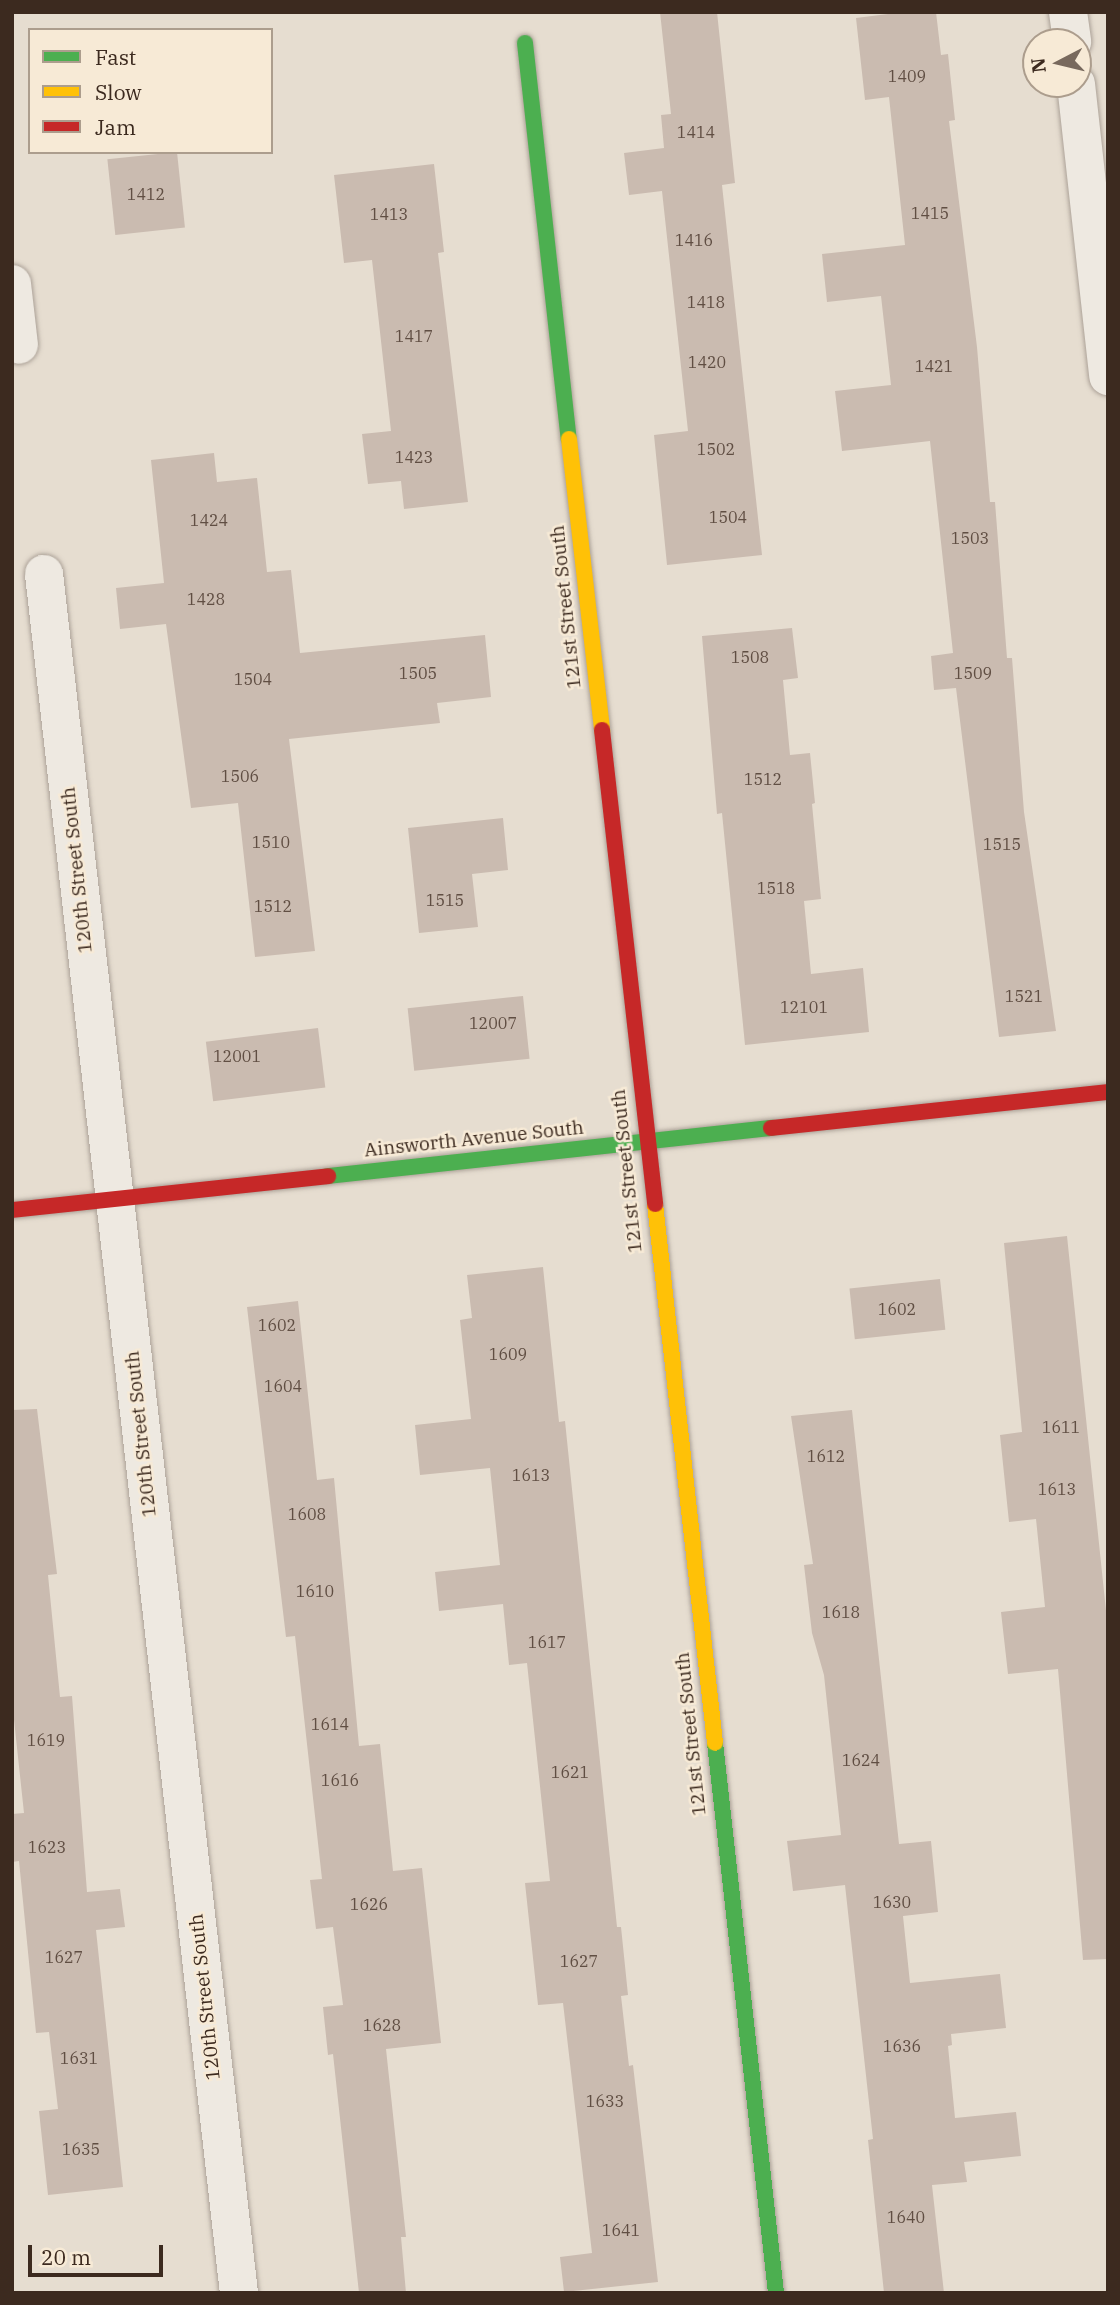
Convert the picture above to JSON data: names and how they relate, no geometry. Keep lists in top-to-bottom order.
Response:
{
  "streets": {
    "street": ["121st Street South", "120th Street South", "Ainsworth Avenue South"]
  },
  "crossings": [
    ["121st Street South", "Ainsworth Avenue South"],
    ["120th Street South", "Ainsworth Avenue South"]
  ],
  "house_numbers": [
    "1409",
    "1414",
    "1412",
    "1415",
    "1413",
    "1416",
    "1418",
    "1417",
    "1420",
    "1421",
    "1502",
    "1423",
    "1504",
    "1424",
    "1503",
    "1428",
    "1508",
    "1505",
    "1509",
    "1504",
    "1506",
    "1512",
    "1510",
    "1515",
    "1518",
    "1515",
    "1512",
    "1521",
    "12101",
    "12007",
    "12001",
    "1602",
    "1602",
    "1609",
    "1604",
    "1611",
    "1612",
    "1613",
    "1613",
    "1608",
    "1610",
    "1618",
    "1617",
    "1614",
    "1619",
    "1624",
    "1621",
    "1616",
    "1623",
    "1630",
    "1626",
    "1627",
    "1627",
    "1628",
    "1636",
    "1631",
    "1633",
    "1635",
    "1640",
    "1641"
  ],
  "legend": ["Fast", "Slow", "Jam"],
  "scale_bar": "20 m",
  "north": "left"
}
